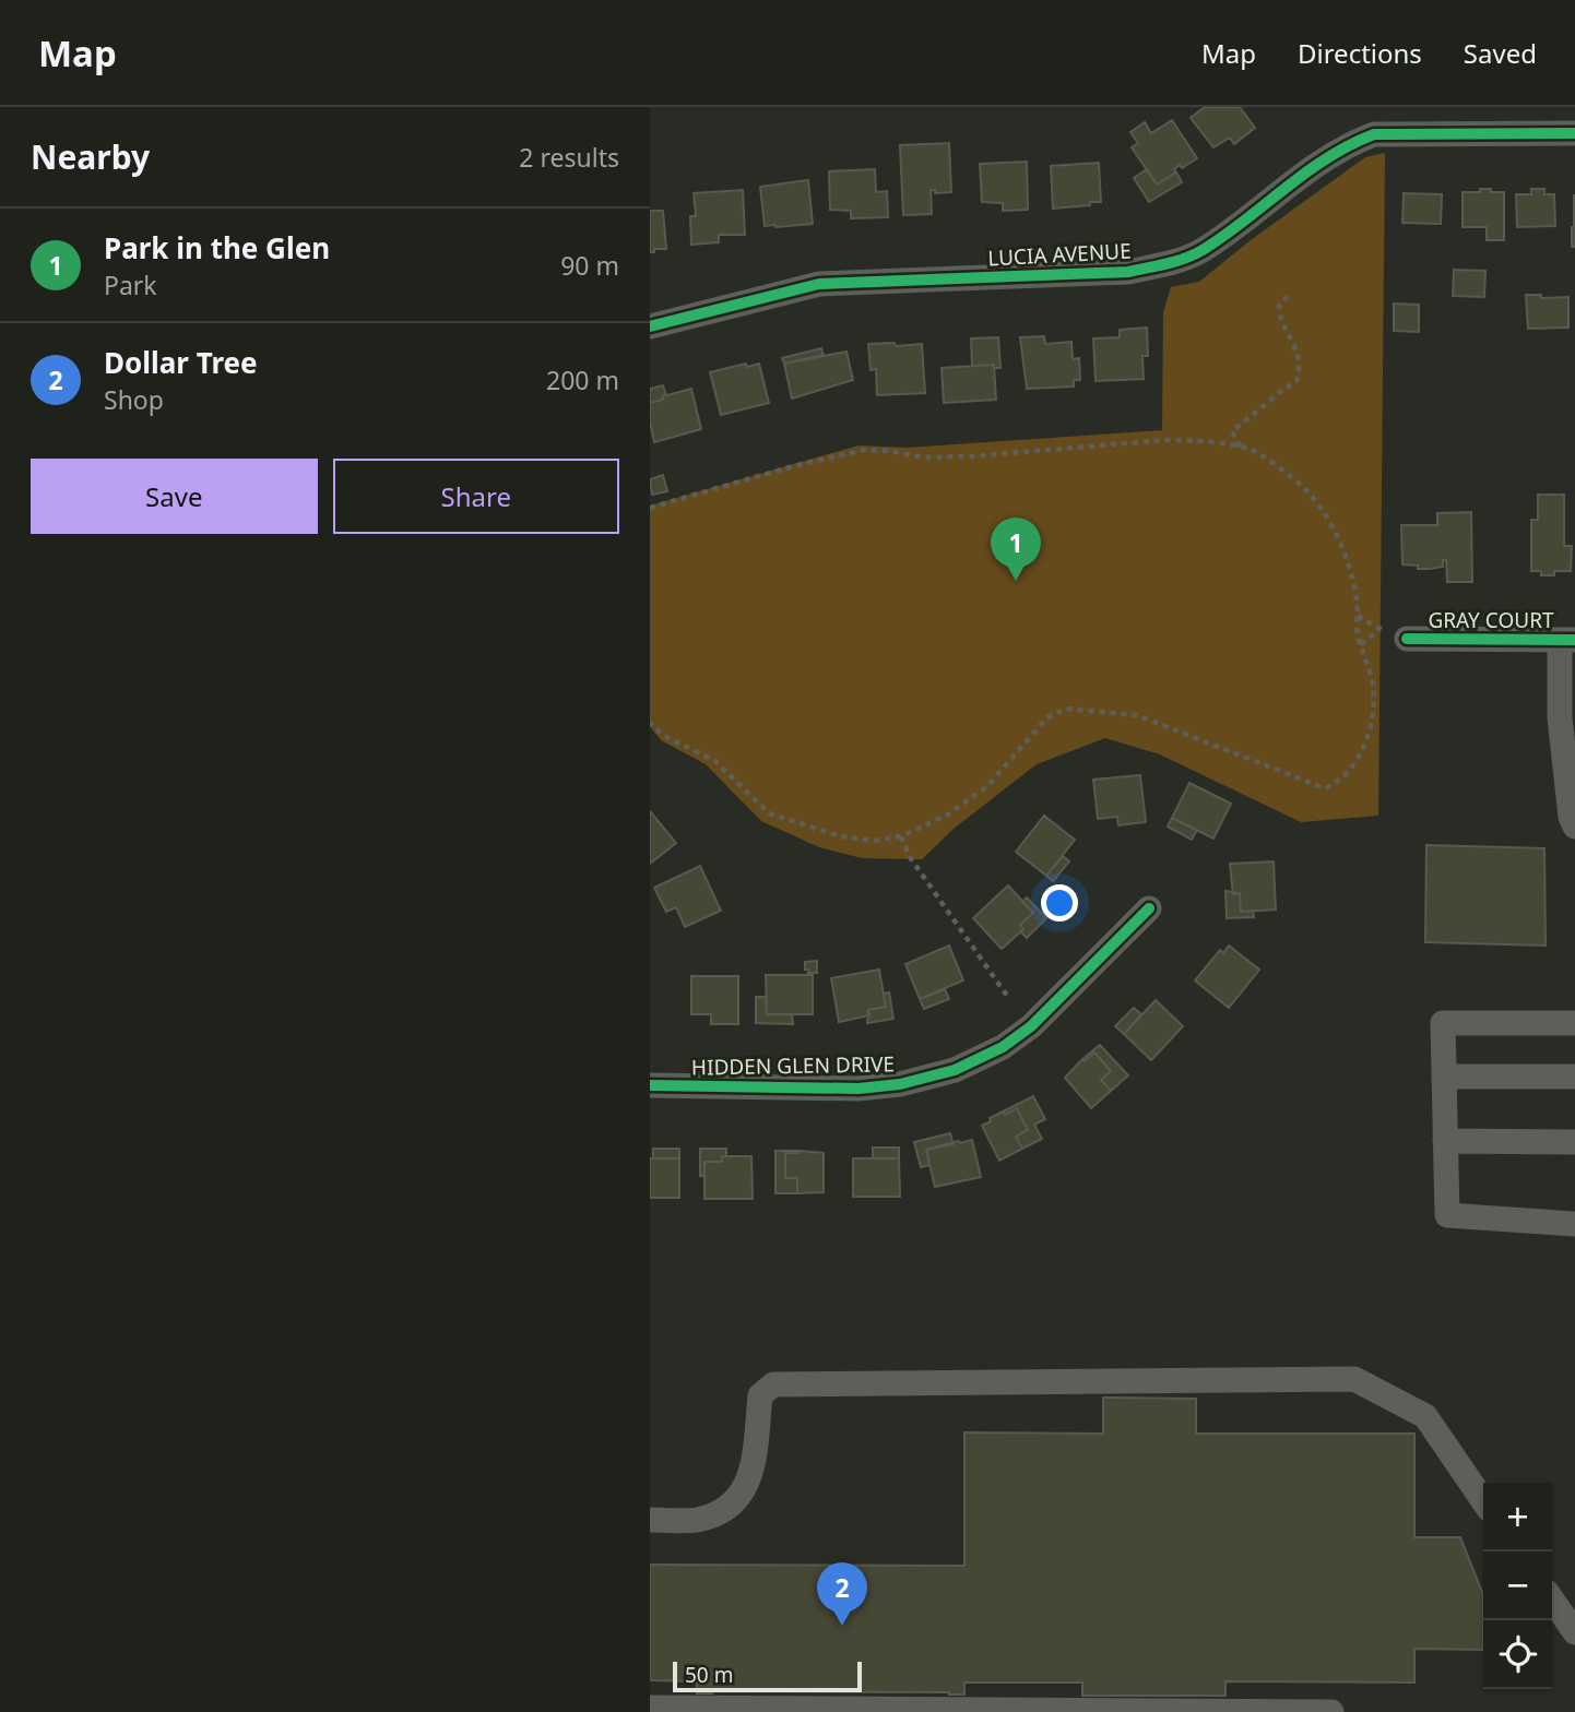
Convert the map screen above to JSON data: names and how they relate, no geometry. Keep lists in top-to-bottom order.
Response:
{
  "streets": {
    "street": ["LUCIA AVENUE", "GRAY COURT", "HIDDEN GLEN DRIVE"]
  },
  "scale_bar": "50 m",
  "page": {
    "header": "Map",
    "nav": ["Map", "Directions", "Saved"],
    "heading": ["Nearby", "2 results"],
    "list": [
      {
        "mark": "1",
        "name": "Park in the Glen",
        "note": "Park",
        "value": "90 m"
      },
      {
        "mark": "2",
        "name": "Dollar Tree",
        "note": "Shop",
        "value": "200 m"
      }
    ],
    "buttons": ["Save", "Share"],
    "pins": ["1", "2"],
    "map_buttons": ["+", "−"],
    "scale": "50 m"
  }
}
